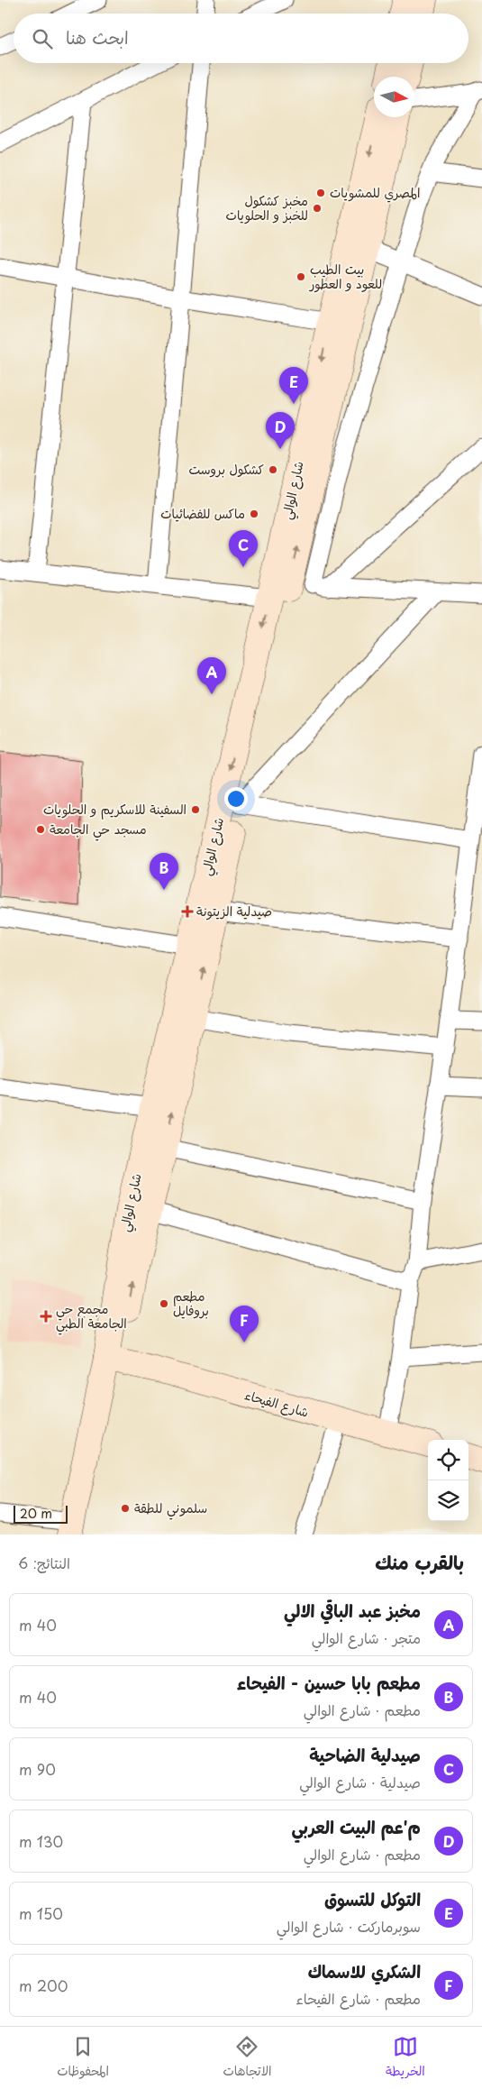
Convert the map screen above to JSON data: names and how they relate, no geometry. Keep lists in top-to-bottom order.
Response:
{
  "streets": {
    "street": ["شارع الوالي", "شارع الفيحاء"]
  },
  "crossings": [
    ["شارع الوالي", "شارع الفيحاء"]
  ],
  "places": {
    "other": [
      "المصري للمشويات",
      "مخبز كشكول للخبز و الحلويات",
      "بيت الطيب للعود و العطور",
      "كشكول بروست",
      "ماكس للفضائيات",
      "السفينة للاسكريم و الحلويات",
      "مسجد حي الجامعة",
      "مطعم بروفايل",
      "سلموني للطقة"
    ],
    "health": ["صيدلية الزيتونة", "مجمع حي الجامعة الطبي"]
  },
  "scale_bar": "20 m",
  "north": "right",
  "page": {
    "search": "ابحث هنا",
    "pins": [
      "E",
      "D",
      "C",
      "A",
      "B",
      "F"
    ],
    "scale": "20 m",
    "heading": ["بالقرب منك", "النتائج: 6"],
    "list": [
      {
        "mark": "A",
        "name": "مخبز عبد الباقي الالي",
        "note": "متجر · شارع الوالي",
        "value": "40 m"
      },
      {
        "mark": "B",
        "name": "مطعم بابا حسين - الفيحاء",
        "note": "مطعم · شارع الوالي",
        "value": "40 m"
      },
      {
        "mark": "C",
        "name": "صيدلية الضاحية",
        "note": "صيدلية · شارع الوالي",
        "value": "90 m"
      },
      {
        "mark": "D",
        "name": "م'عم البيت العربي",
        "note": "مطعم · شارع الوالي",
        "value": "130 m"
      },
      {
        "mark": "E",
        "name": "التوكل للتسوق",
        "note": "سوبرماركت · شارع الوالي",
        "value": "150 m"
      },
      {
        "mark": "F",
        "name": "الشكري للاسماك",
        "note": "مطعم · شارع الفيحاء",
        "value": "200 m"
      }
    ],
    "nav": ["الخريطة", "الاتجاهات", "المحفوظات"]
  }
}
